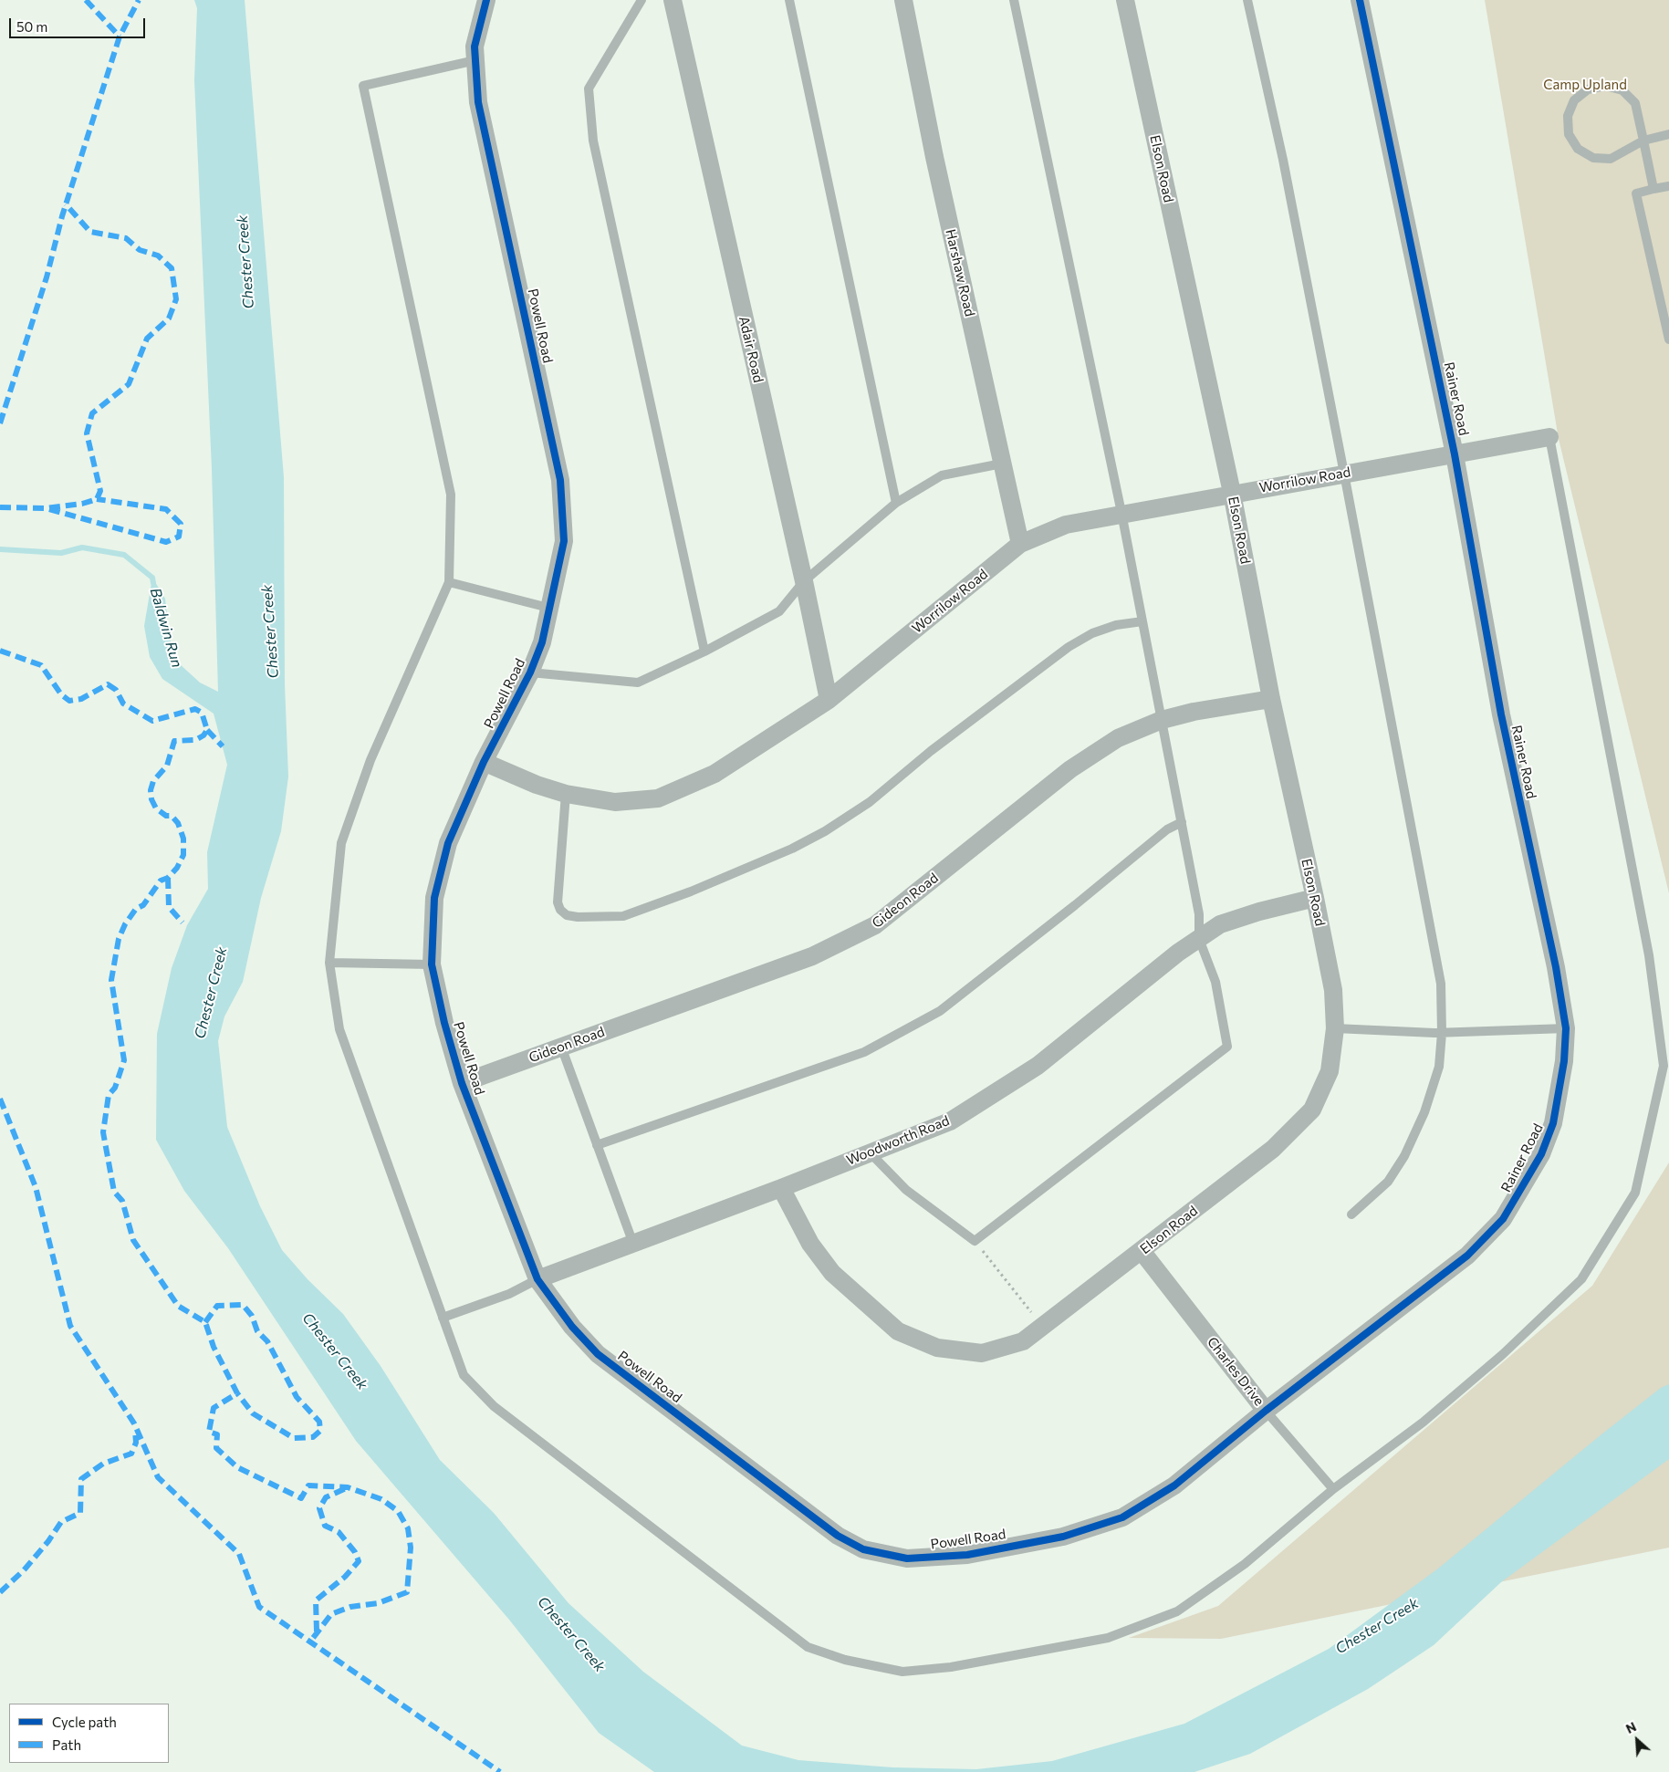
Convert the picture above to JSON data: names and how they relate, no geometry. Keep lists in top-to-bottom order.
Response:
{
  "streets": {
    "street": [
      "Elson Road",
      "Harshaw Road",
      "Powell Road",
      "Adair Road",
      "Rainer Road",
      "Worrilow Road",
      "Gideon Road",
      "Woodworth Road",
      "Charles Drive"
    ]
  },
  "crossings": [
    ["Elson Road", "Worrilow Road"],
    ["Elson Road", "Gideon Road"],
    ["Elson Road", "Woodworth Road"],
    ["Elson Road", "Charles Drive"],
    ["Harshaw Road", "Worrilow Road"],
    ["Powell Road", "Rainer Road"],
    ["Powell Road", "Worrilow Road"],
    ["Powell Road", "Gideon Road"],
    ["Powell Road", "Woodworth Road"],
    ["Powell Road", "Charles Drive"],
    ["Adair Road", "Worrilow Road"],
    ["Rainer Road", "Worrilow Road"],
    ["Rainer Road", "Charles Drive"]
  ],
  "water": ["Chester Creek", "Baldwin Run"],
  "parks": ["Camp Upland"],
  "legend": ["Cycle path", "Path"],
  "scale_bar": "50 m",
  "north": "top left"
}
